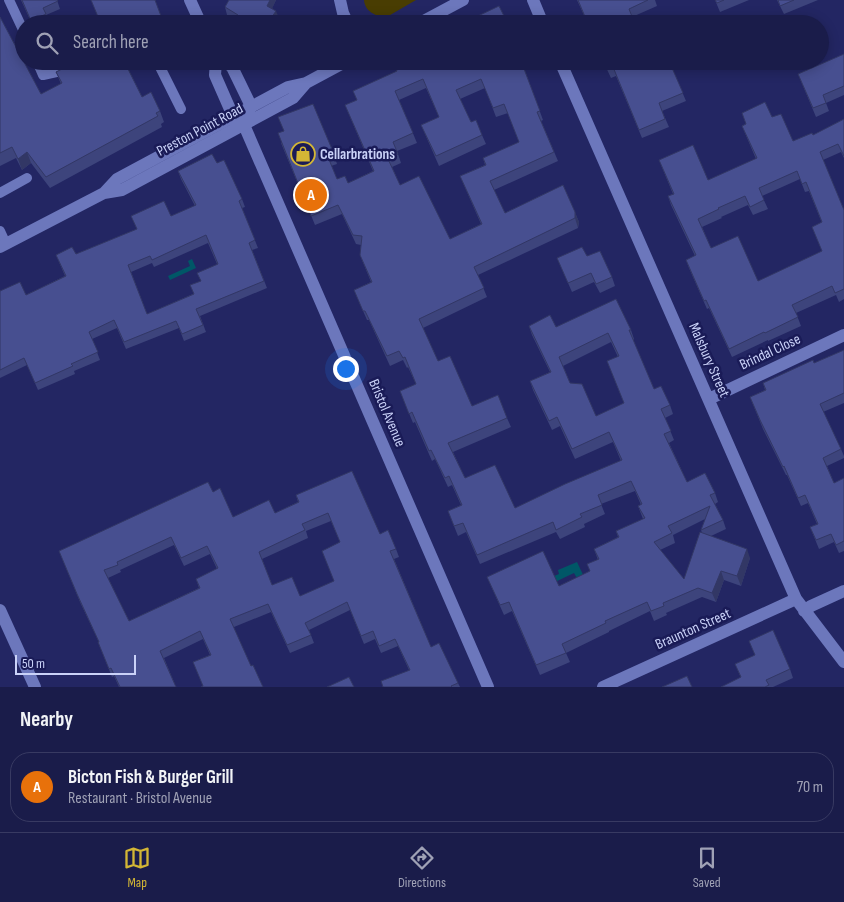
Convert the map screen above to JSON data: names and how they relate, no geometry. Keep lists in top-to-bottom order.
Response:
{
  "streets": {
    "street": [
      "Preston Point Road",
      "Brindal Close",
      "Malsbury Street",
      "Bristol Avenue",
      "Braunton Street"
    ]
  },
  "crossings": [
    ["Preston Point Road", "Bristol Avenue"],
    ["Brindal Close", "Malsbury Street"],
    ["Malsbury Street", "Braunton Street"]
  ],
  "places": {
    "shop": ["Cellarbrations"]
  },
  "scale_bar": "50 m",
  "page": {
    "search": "Search here",
    "pins": "A",
    "scale": "50 m",
    "heading": "Nearby",
    "list": [
      {
        "mark": "A",
        "name": "Bicton Fish & Burger Grill",
        "note": "Restaurant · Bristol Avenue",
        "value": "70 m"
      }
    ],
    "nav": ["Map", "Directions", "Saved"]
  }
}
